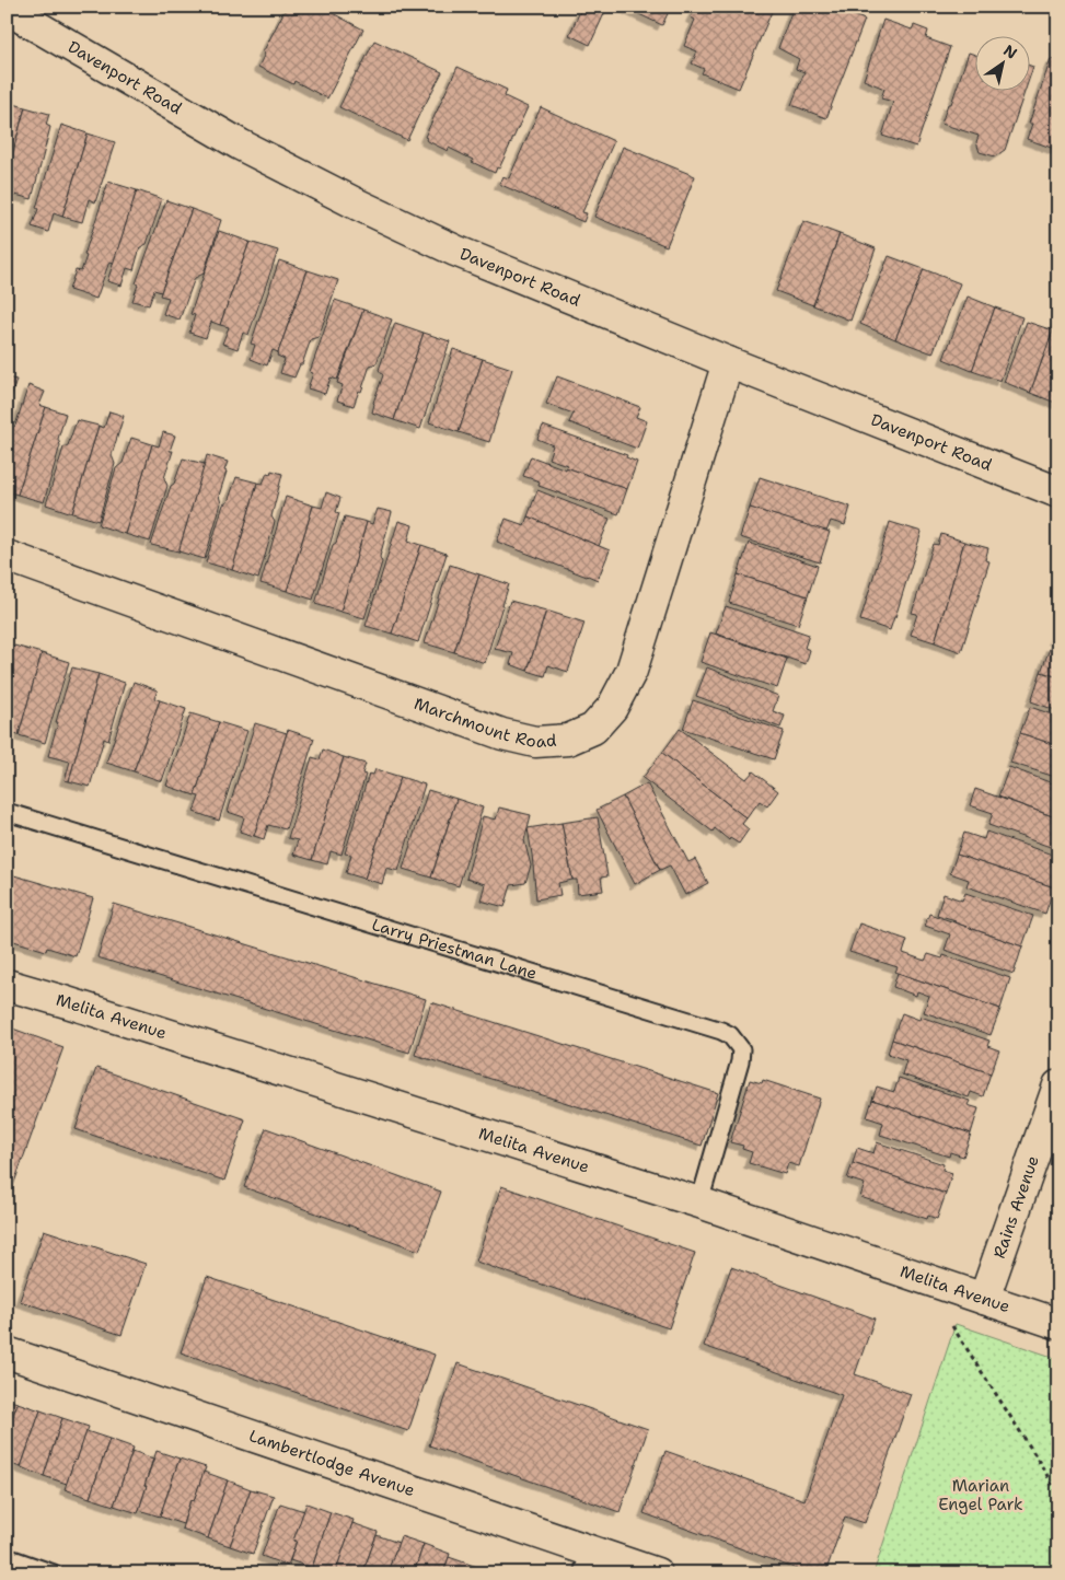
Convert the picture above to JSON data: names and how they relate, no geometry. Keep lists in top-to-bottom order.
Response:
{
  "streets": {
    "street": [
      "Davenport Road",
      "Marchmount Road",
      "Melita Avenue",
      "Rains Avenue",
      "Lambertlodge Avenue"
    ],
    "lane": ["Larry Priestman Lane"]
  },
  "crossings": [
    ["Davenport Road", "Marchmount Road"],
    ["Larry Priestman Lane", "Melita Avenue"],
    ["Melita Avenue", "Rains Avenue"]
  ],
  "parks": ["Marian Engel Park"],
  "north": "top right"
}
